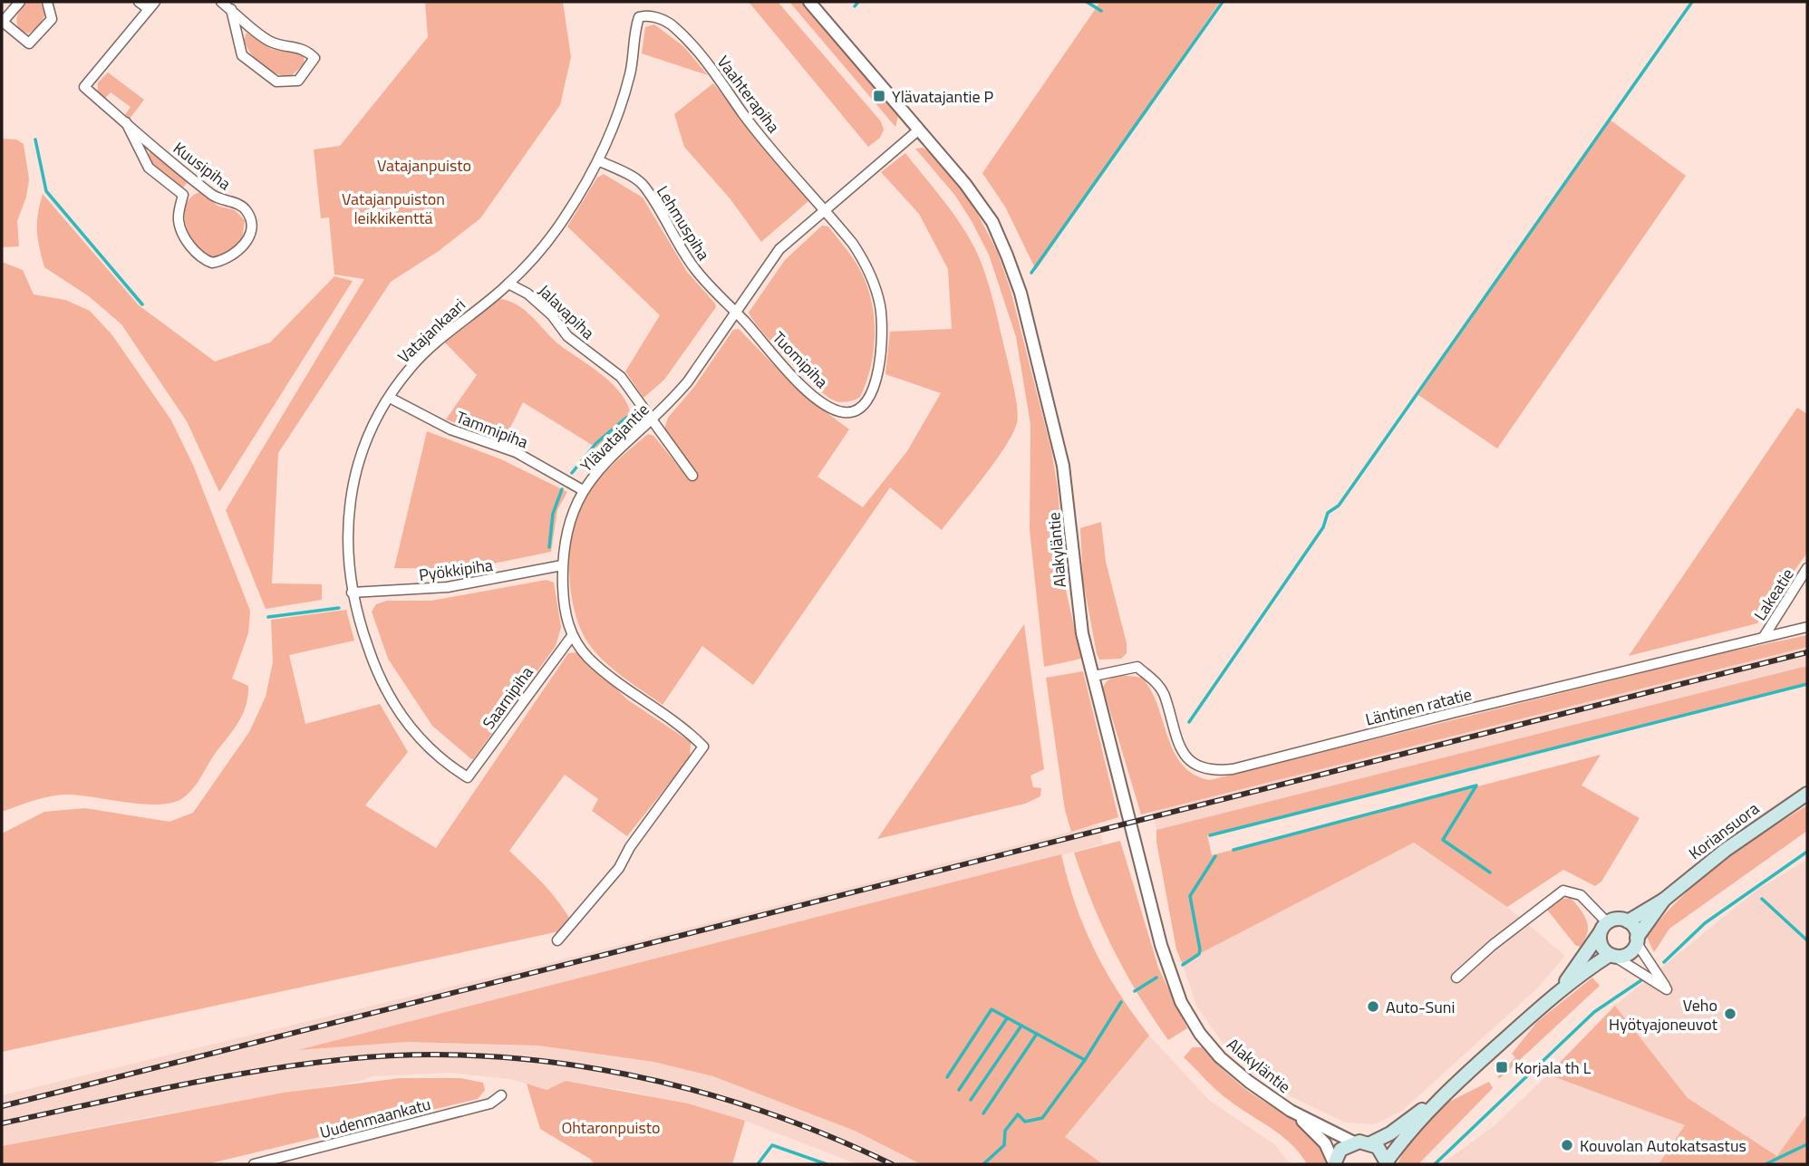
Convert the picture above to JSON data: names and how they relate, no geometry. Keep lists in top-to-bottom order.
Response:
{
  "streets": {
    "main road": ["Koriansuora"],
    "street": [
      "Vaahterapiha",
      "Kuusipiha",
      "Lehmuspiha",
      "Jalavapiha",
      "Vatajankaari",
      "Tuomipiha",
      "Tammipiha",
      "Ylävatajantie",
      "Alakyläntie",
      "Pyökkipiha",
      "Lakeatie",
      "Saarnipiha",
      "Läntinen ratatie",
      "Uudenmaankatu"
    ]
  },
  "crossings": [
    ["Vaahterapiha", "Vatajankaari"],
    ["Vaahterapiha", "Tuomipiha"],
    ["Vaahterapiha", "Ylävatajantie"],
    ["Lehmuspiha", "Vatajankaari"],
    ["Lehmuspiha", "Tuomipiha"],
    ["Lehmuspiha", "Ylävatajantie"],
    ["Jalavapiha", "Vatajankaari"],
    ["Jalavapiha", "Ylävatajantie"],
    ["Vatajankaari", "Tammipiha"],
    ["Vatajankaari", "Pyökkipiha"],
    ["Vatajankaari", "Saarnipiha"],
    ["Tuomipiha", "Ylävatajantie"],
    ["Tammipiha", "Ylävatajantie"],
    ["Ylävatajantie", "Alakyläntie"],
    ["Ylävatajantie", "Pyökkipiha"],
    ["Ylävatajantie", "Saarnipiha"],
    ["Alakyläntie", "Läntinen ratatie"],
    ["Lakeatie", "Läntinen ratatie"]
  ],
  "parks": ["Vatajanpuisto", "Vatajanpuiston leikkikenttä", "Ohtaronpuisto"],
  "places": {
    "transit": ["Ylävatajantie P", "Korjala th L"],
    "other": ["Auto-Suni", "Veho Hyötyajoneuvot", "Kouvolan Autokatsastus"]
  }
}
